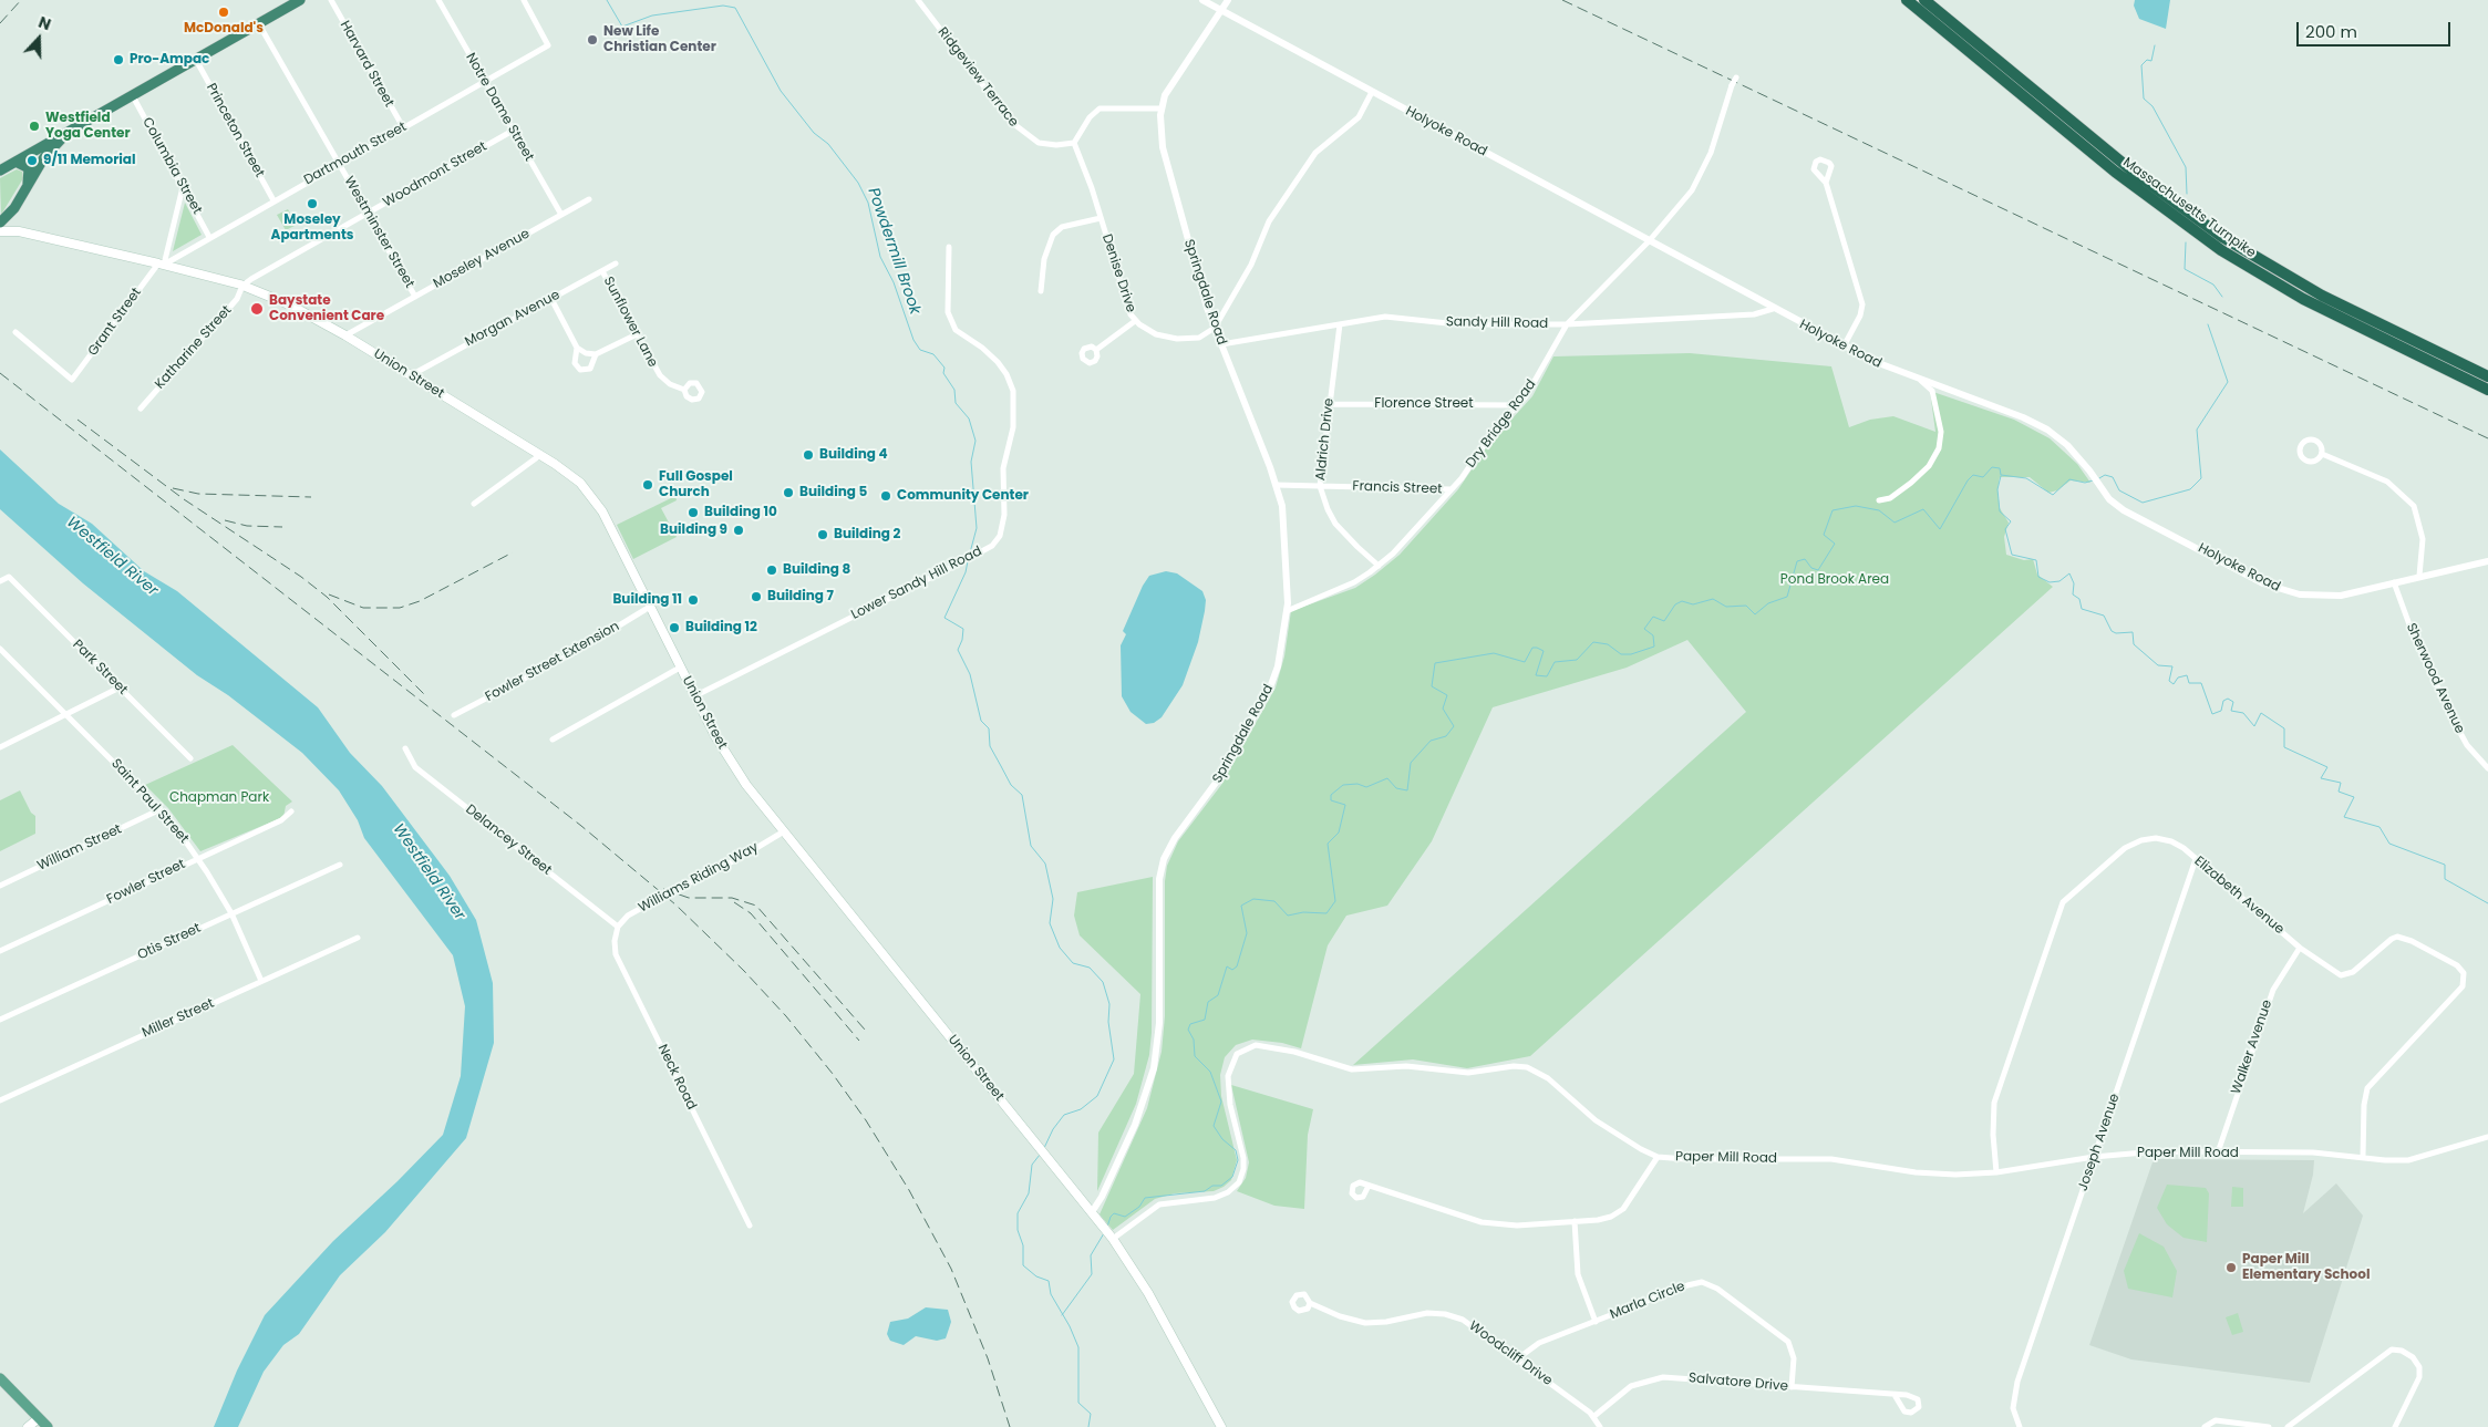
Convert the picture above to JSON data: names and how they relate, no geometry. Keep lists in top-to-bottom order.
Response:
{
  "streets": {
    "highway": ["Massachusetts Turnpike"],
    "main road": ["Union Street"],
    "street": [
      "Harvard Street",
      "Ridgeview Terrace",
      "Notre Dame Street",
      "Princeton Street",
      "Holyoke Road",
      "Dartmouth Street",
      "Columbia Street",
      "Woodmont Street",
      "Westminster Street",
      "Moseley Avenue",
      "Denise Drive",
      "Springdale Road",
      "Morgan Avenue",
      "Grant Street",
      "Sunflower Lane",
      "Sandy Hill Road",
      "Katharine Street",
      "Florence Street",
      "Dry Bridge Road",
      "Aldrich Drive",
      "Francis Street",
      "Lower Sandy Hill Road",
      "Fowler Street Extension",
      "Park Street",
      "Sherwood Avenue",
      "Saint Paul Street",
      "Delancey Street",
      "William Street",
      "Williams Riding Way",
      "Fowler Street",
      "Elizabeth Avenue",
      "Otis Street",
      "Miller Street",
      "Walker Avenue",
      "Neck Road",
      "Joseph Avenue",
      "Paper Mill Road",
      "Marla Circle",
      "Woodcliff Drive",
      "Salvatore Drive"
    ]
  },
  "crossings": [
    ["Harvard Street", "Dartmouth Street"],
    ["Ridgeview Terrace", "Denise Drive"],
    ["Notre Dame Street", "Dartmouth Street"],
    ["Notre Dame Street", "Woodmont Street"],
    ["Notre Dame Street", "Moseley Avenue"],
    ["Princeton Street", "Dartmouth Street"],
    ["Holyoke Road", "Springdale Road"],
    ["Holyoke Road", "Sandy Hill Road"],
    ["Holyoke Road", "Dry Bridge Road"],
    ["Holyoke Road", "Sherwood Avenue"],
    ["Dartmouth Street", "Columbia Street"],
    ["Dartmouth Street", "Westminster Street"],
    ["Dartmouth Street", "Grant Street"],
    ["Dartmouth Street", "Union Street"],
    ["Woodmont Street", "Westminster Street"],
    ["Woodmont Street", "Katharine Street"],
    ["Woodmont Street", "Union Street"],
    ["Westminster Street", "Moseley Avenue"],
    ["Moseley Avenue", "Union Street"],
    ["Denise Drive", "Springdale Road"],
    ["Springdale Road", "Sandy Hill Road"],
    ["Springdale Road", "Union Street"],
    ["Springdale Road", "Dry Bridge Road"],
    ["Springdale Road", "Francis Street"],
    ["Morgan Avenue", "Sunflower Lane"],
    ["Morgan Avenue", "Union Street"],
    ["Grant Street", "Union Street"],
    ["Sandy Hill Road", "Dry Bridge Road"],
    ["Sandy Hill Road", "Aldrich Drive"],
    ["Katharine Street", "Union Street"],
    ["Union Street", "Lower Sandy Hill Road"],
    ["Union Street", "Fowler Street Extension"],
    ["Union Street", "Williams Riding Way"],
    ["Union Street", "Paper Mill Road"],
    ["Florence Street", "Dry Bridge Road"],
    ["Florence Street", "Aldrich Drive"],
    ["Dry Bridge Road", "Aldrich Drive"],
    ["Dry Bridge Road", "Francis Street"],
    ["Aldrich Drive", "Francis Street"],
    ["Saint Paul Street", "William Street"],
    ["Saint Paul Street", "Fowler Street"],
    ["Saint Paul Street", "Otis Street"],
    ["Saint Paul Street", "Miller Street"],
    ["Delancey Street", "Williams Riding Way"],
    ["Delancey Street", "Neck Road"],
    ["Williams Riding Way", "Neck Road"],
    ["Elizabeth Avenue", "Walker Avenue"],
    ["Elizabeth Avenue", "Joseph Avenue"],
    ["Elizabeth Avenue", "Paper Mill Road"],
    ["Walker Avenue", "Paper Mill Road"],
    ["Joseph Avenue", "Paper Mill Road"],
    ["Marla Circle", "Woodcliff Drive"],
    ["Marla Circle", "Salvatore Drive"],
    ["Woodcliff Drive", "Salvatore Drive"]
  ],
  "water": ["Powdermill Brook", "Westfield River"],
  "parks": ["Pond Brook Area", "Chapman Park"],
  "places": [
    "McDonald's",
    "New Life Christian Center",
    "Pro-Ampac",
    "Westfield Yoga Center",
    "9/11 Memorial",
    "Moseley Apartments",
    "Baystate Convenient Care",
    "Building 4",
    "Full Gospel Church",
    "Building 5",
    "Community Center",
    "Building 10",
    "Building 9",
    "Building 2",
    "Building 8",
    "Building 7",
    "Building 11",
    "Building 12",
    "Paper Mill Elementary School"
  ],
  "scale_bar": "200 m",
  "north": "top"
}
